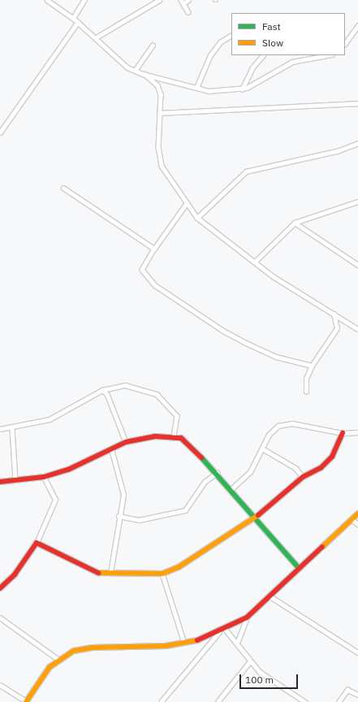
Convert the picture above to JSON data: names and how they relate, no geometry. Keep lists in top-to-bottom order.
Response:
{
  "legend": ["Fast", "Slow"],
  "scale_bar": "100 m"
}
